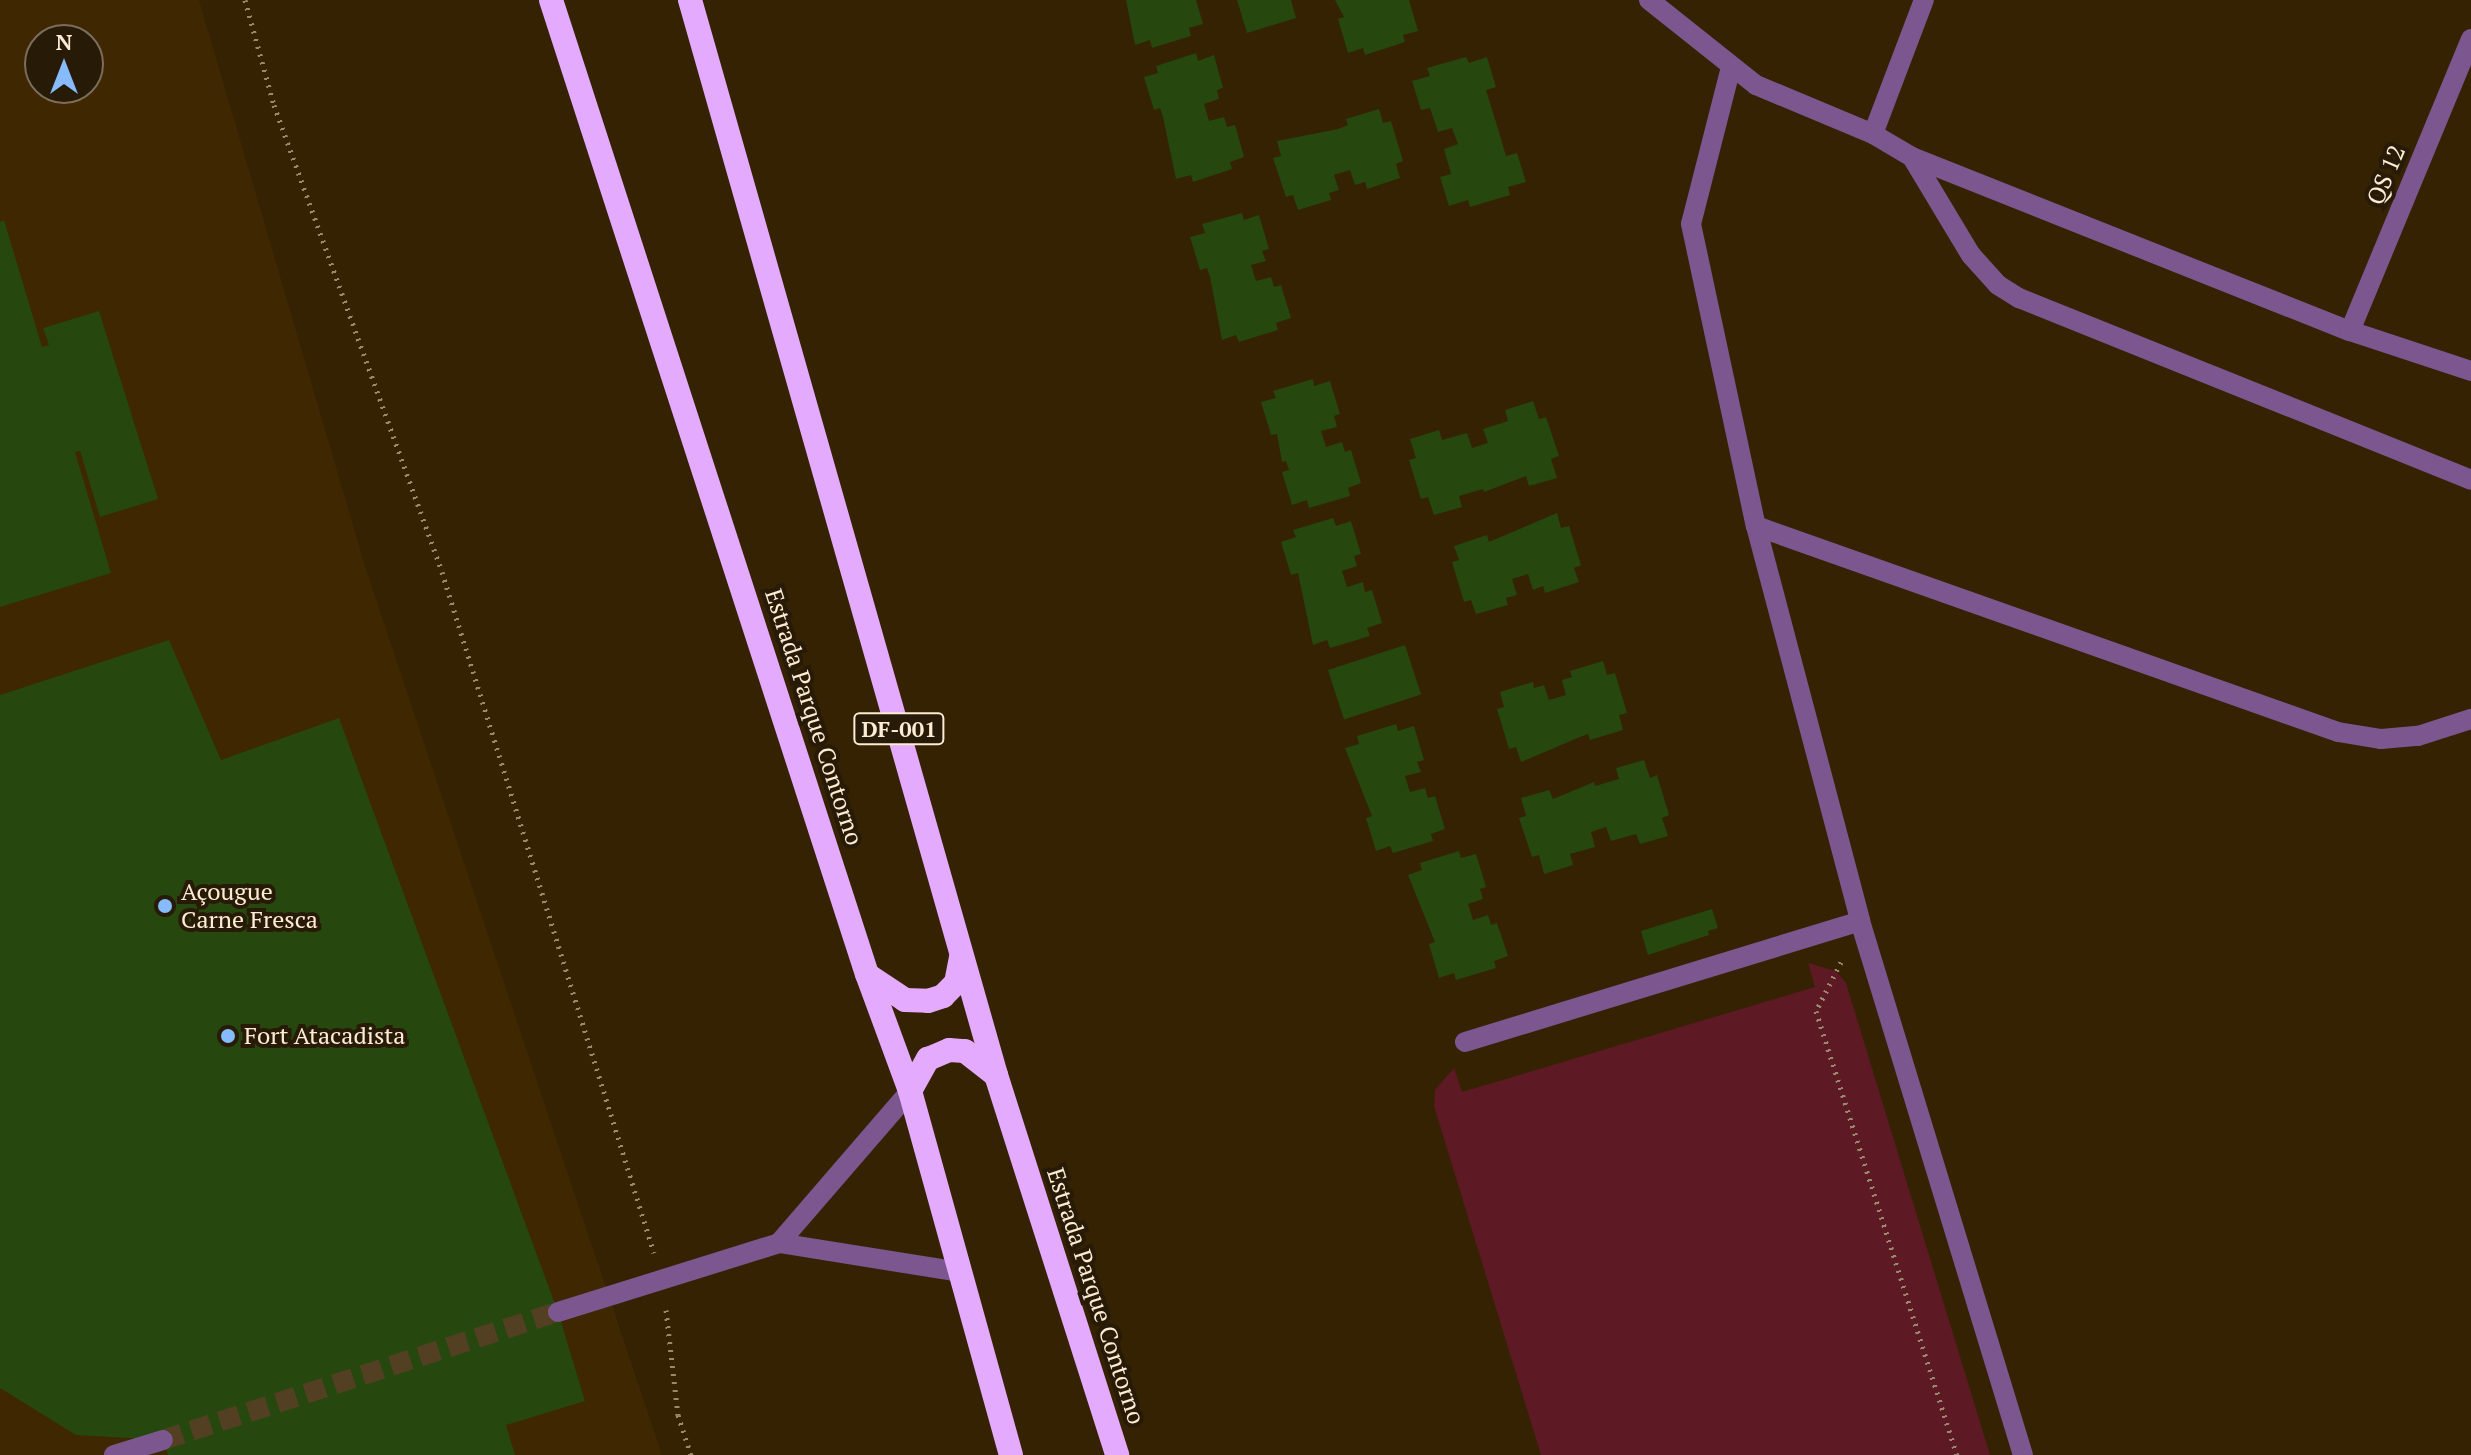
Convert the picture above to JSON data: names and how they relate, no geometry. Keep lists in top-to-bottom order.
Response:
{
  "streets": {
    "highway": ["Estrada Parque Contorno", "DF-001"],
    "street": ["QS 12"]
  },
  "places": ["Açougue Carne Fresca", "Fort Atacadista"],
  "north": "top"
}
